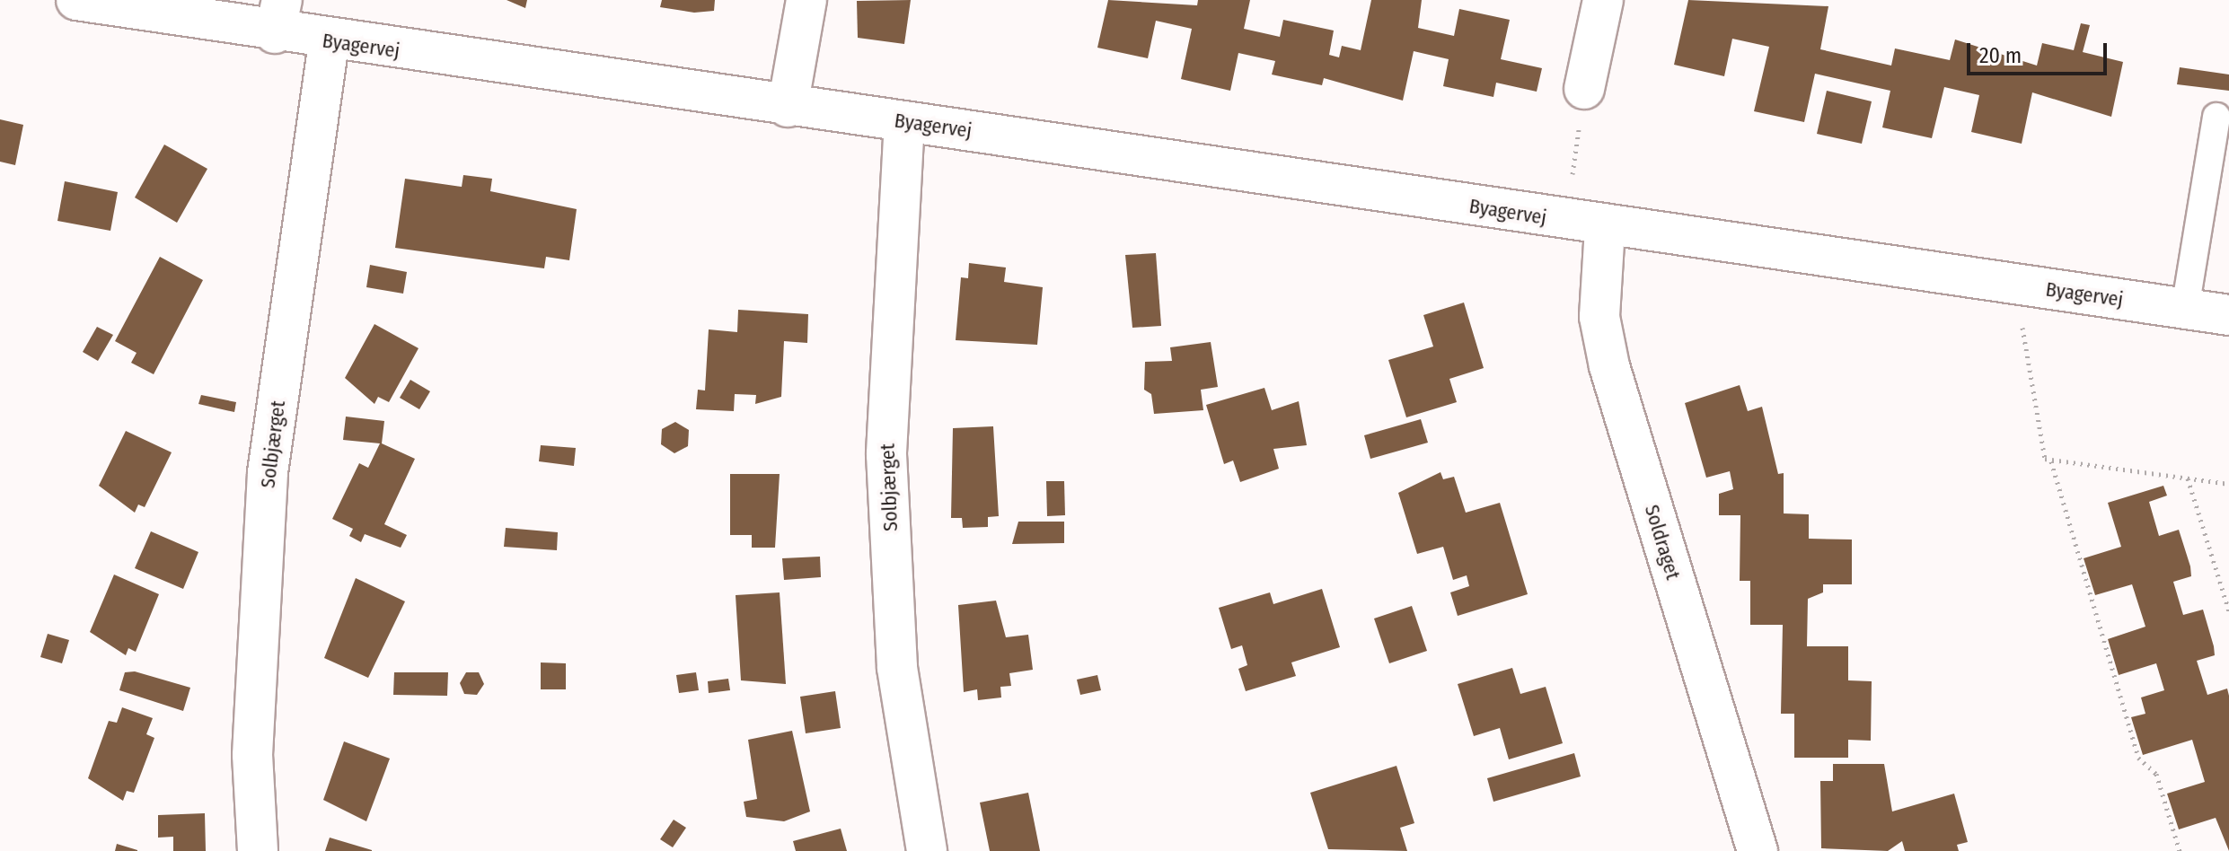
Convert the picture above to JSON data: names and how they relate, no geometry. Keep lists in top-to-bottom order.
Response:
{
  "streets": {
    "street": ["Byagervej", "Solbjærget", "Soldraget"]
  },
  "crossings": [
    ["Byagervej", "Solbjærget"],
    ["Byagervej", "Soldraget"]
  ],
  "scale_bar": "20 m"
}
